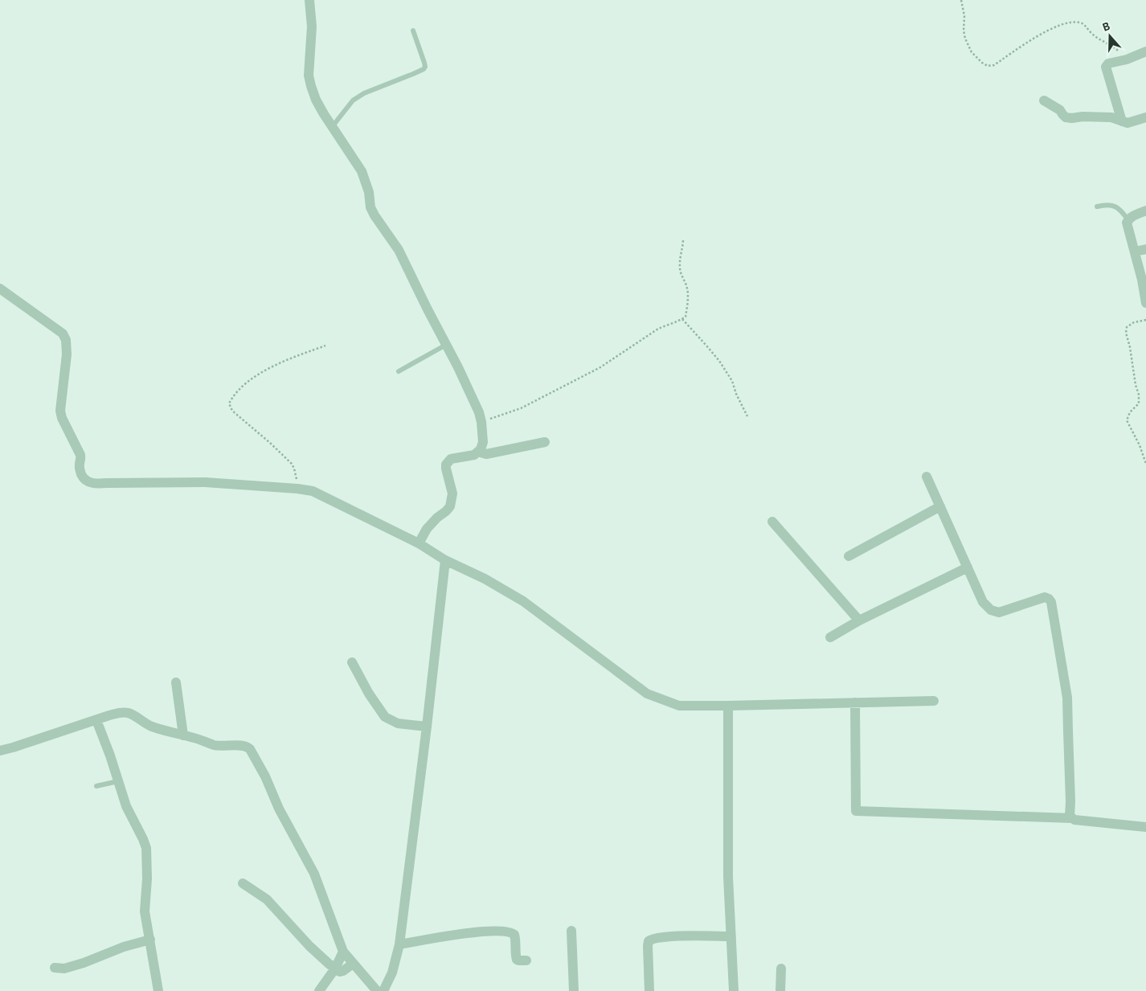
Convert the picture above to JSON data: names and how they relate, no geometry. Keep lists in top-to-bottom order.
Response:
{
  "north": "top"
}
